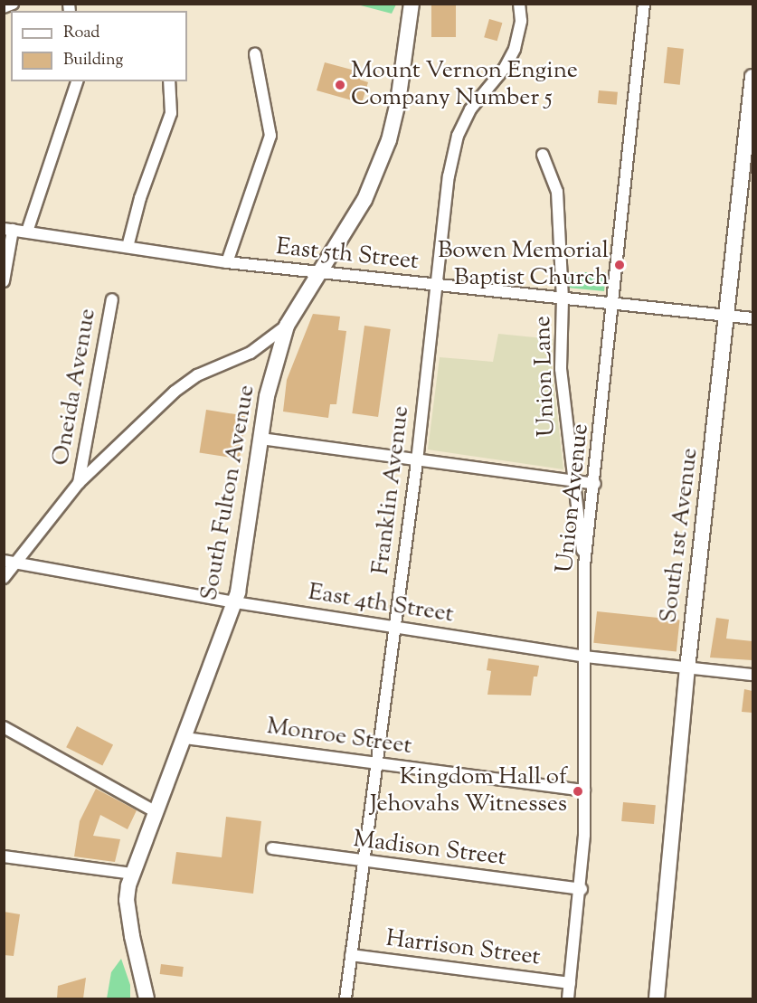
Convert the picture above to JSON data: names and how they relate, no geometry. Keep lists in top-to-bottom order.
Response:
{
  "streets": {
    "main road": ["South Fulton Avenue", "South 1st Avenue"],
    "street": [
      "East 5th Street",
      "Union Lane",
      "Oneida Avenue",
      "Franklin Avenue",
      "Union Avenue",
      "East 4th Street",
      "Monroe Street",
      "Madison Street",
      "Harrison Street"
    ]
  },
  "crossings": [
    ["East 5th Street", "Union Lane"],
    ["East 5th Street", "Franklin Avenue"],
    ["East 5th Street", "South Fulton Avenue"],
    ["East 5th Street", "Union Avenue"],
    ["East 5th Street", "South 1st Avenue"],
    ["Union Lane", "Union Avenue"],
    ["Franklin Avenue", "East 4th Street"],
    ["Franklin Avenue", "Monroe Street"],
    ["Franklin Avenue", "Madison Street"],
    ["Franklin Avenue", "Harrison Street"],
    ["South Fulton Avenue", "East 4th Street"],
    ["South Fulton Avenue", "Monroe Street"],
    ["Union Avenue", "East 4th Street"],
    ["Union Avenue", "Monroe Street"],
    ["Union Avenue", "Madison Street"],
    ["Union Avenue", "Harrison Street"],
    ["South 1st Avenue", "East 4th Street"]
  ],
  "places": ["Mount Vernon Engine Company Number 5", "Bowen Memorial Baptist Church", "Kingdom Hall of Jehovahs Witnesses"],
  "legend": ["Road", "Building"]
}
